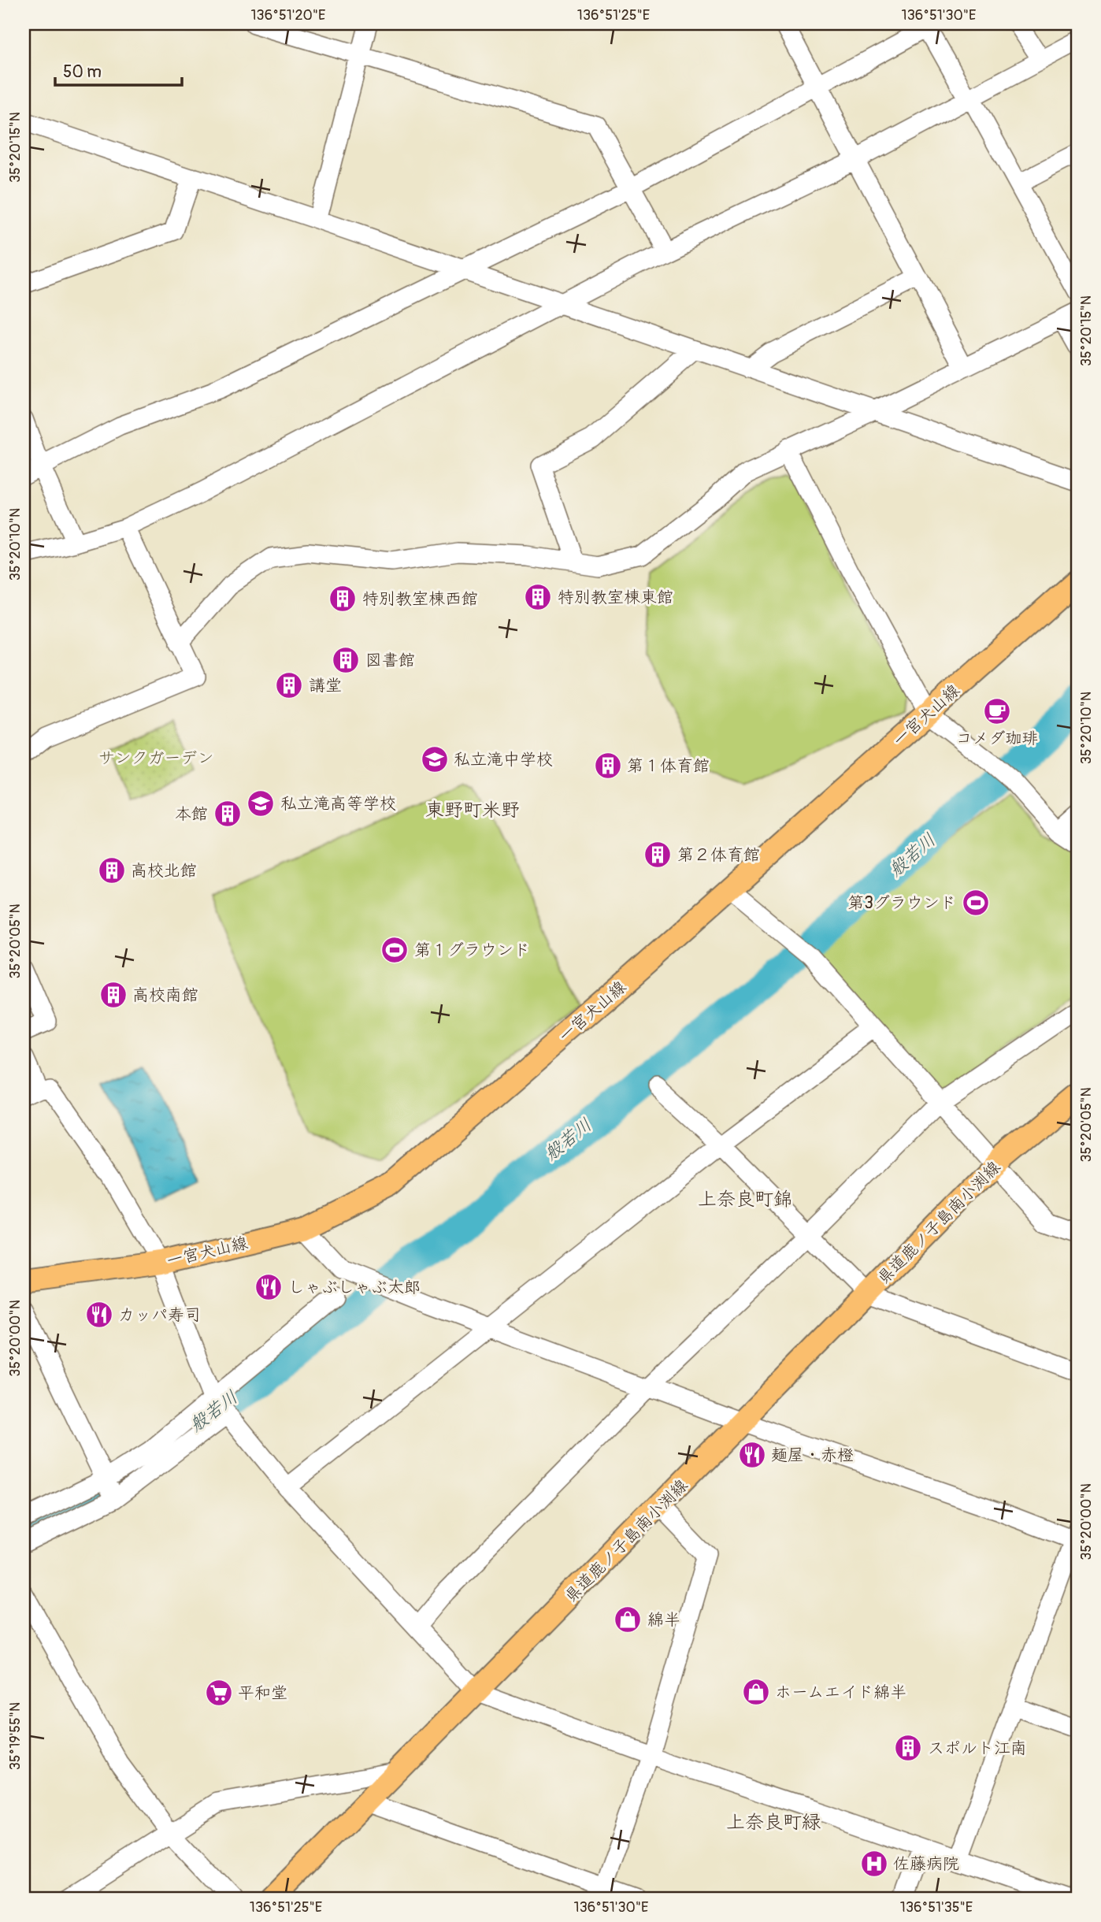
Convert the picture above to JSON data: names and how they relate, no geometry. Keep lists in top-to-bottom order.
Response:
{
  "streets": {
    "main road": ["一宮犬山線", "県道鹿ノ子島南小渕線"]
  },
  "districts": ["東野町米野", "上奈良町錦", "上奈良町緑"],
  "water": ["般若川"],
  "parks": ["サンクガーデン"],
  "places": {
    "building": [
      "特別教室棟東館",
      "特別教室棟西館",
      "図書館",
      "講堂",
      "第１体育館",
      "本館",
      "第２体育館",
      "高校北館",
      "高校南館",
      "スポルト江南"
    ],
    "cafe": ["コメダ珈琲"],
    "school or university": ["私立滝中学校", "私立滝高等学校"],
    "sports": ["第3グラウンド", "第１グラウンド"],
    "restaurant": ["しゃぶしゃぶ太郎", "カッパ寿司", "麺屋・赤橙"],
    "shop": ["綿半", "ホームエイド綿半"],
    "supermarket": ["平和堂"],
    "hospital": ["佐藤病院"]
  },
  "scale_bar": "50 m",
  "coordinates": [
    "136°51'20\"E",
    "136°51'25\"E",
    "136°51'30\"E",
    "35°20'15\"N",
    "35°20'10\"N",
    "35°20'05\"N",
    "35°20'00\"N",
    "35°19'55\"N",
    "136°51'35\"E"
  ]
}
